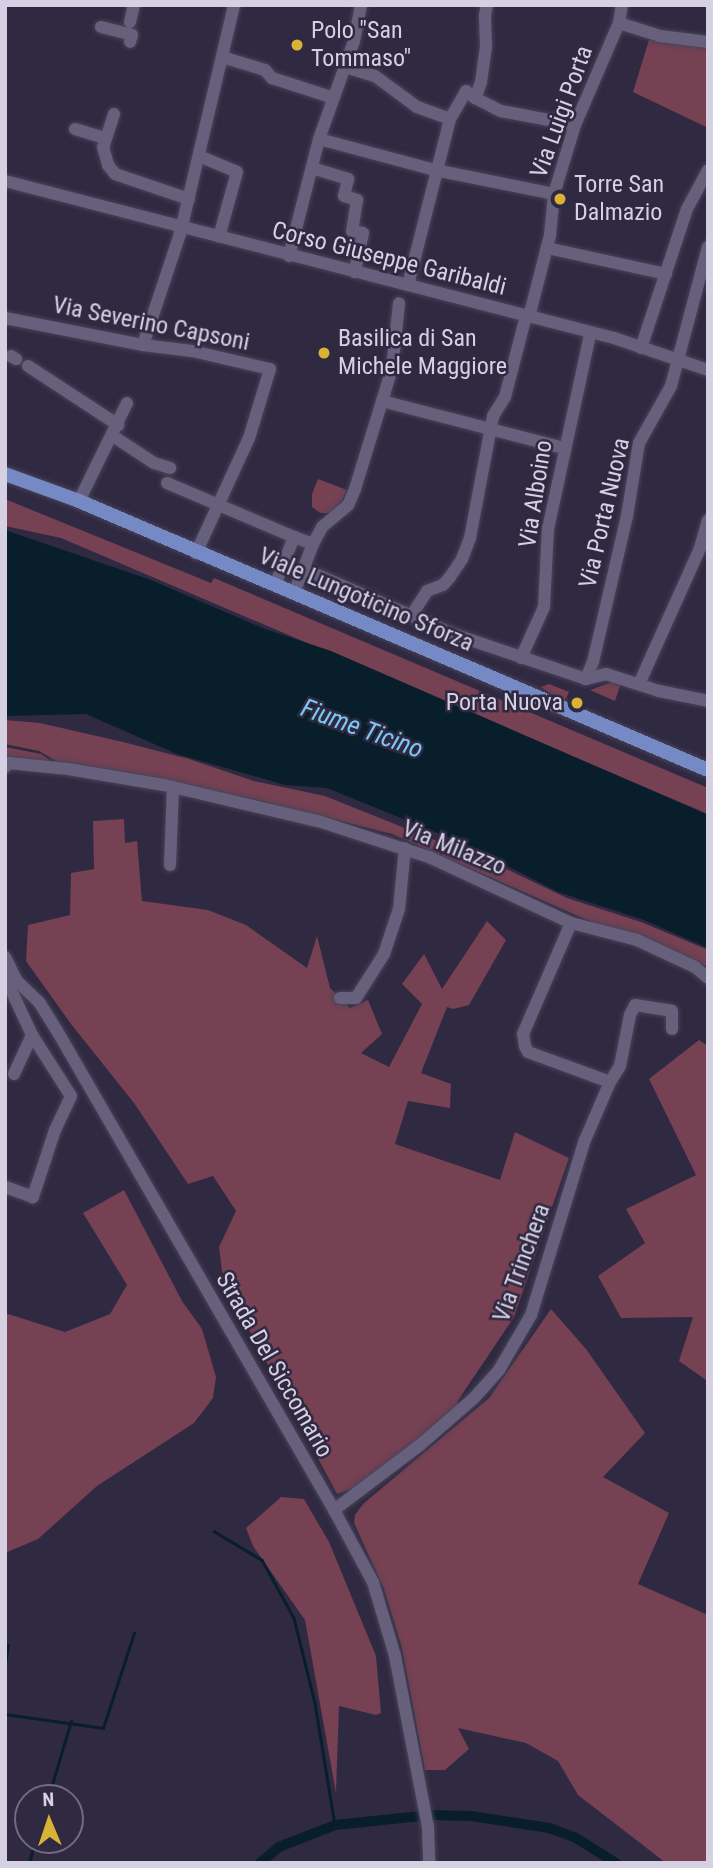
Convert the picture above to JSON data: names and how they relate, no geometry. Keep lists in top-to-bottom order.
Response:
{
  "streets": {
    "main road": ["Viale Lungoticino Sforza"],
    "street": [
      "Via Luigi Porta",
      "Corso Giuseppe Garibaldi",
      "Via Severino Capsoni",
      "Via Alboino",
      "Via Porta Nuova",
      "Via Milazzo",
      "Via Trinchera",
      "Strada Del Siccomario"
    ]
  },
  "crossings": [
    ["Via Luigi Porta", "Corso Giuseppe Garibaldi"],
    ["Corso Giuseppe Garibaldi", "Via Alboino"],
    ["Corso Giuseppe Garibaldi", "Via Porta Nuova"],
    ["Via Trinchera", "Strada Del Siccomario"]
  ],
  "water": ["Fiume Ticino"],
  "places": [
    "Polo \"San Tommaso\"",
    "Torre San Dalmazio",
    "Basilica di San Michele Maggiore",
    "Porta Nuova"
  ],
  "north": "top"
}
